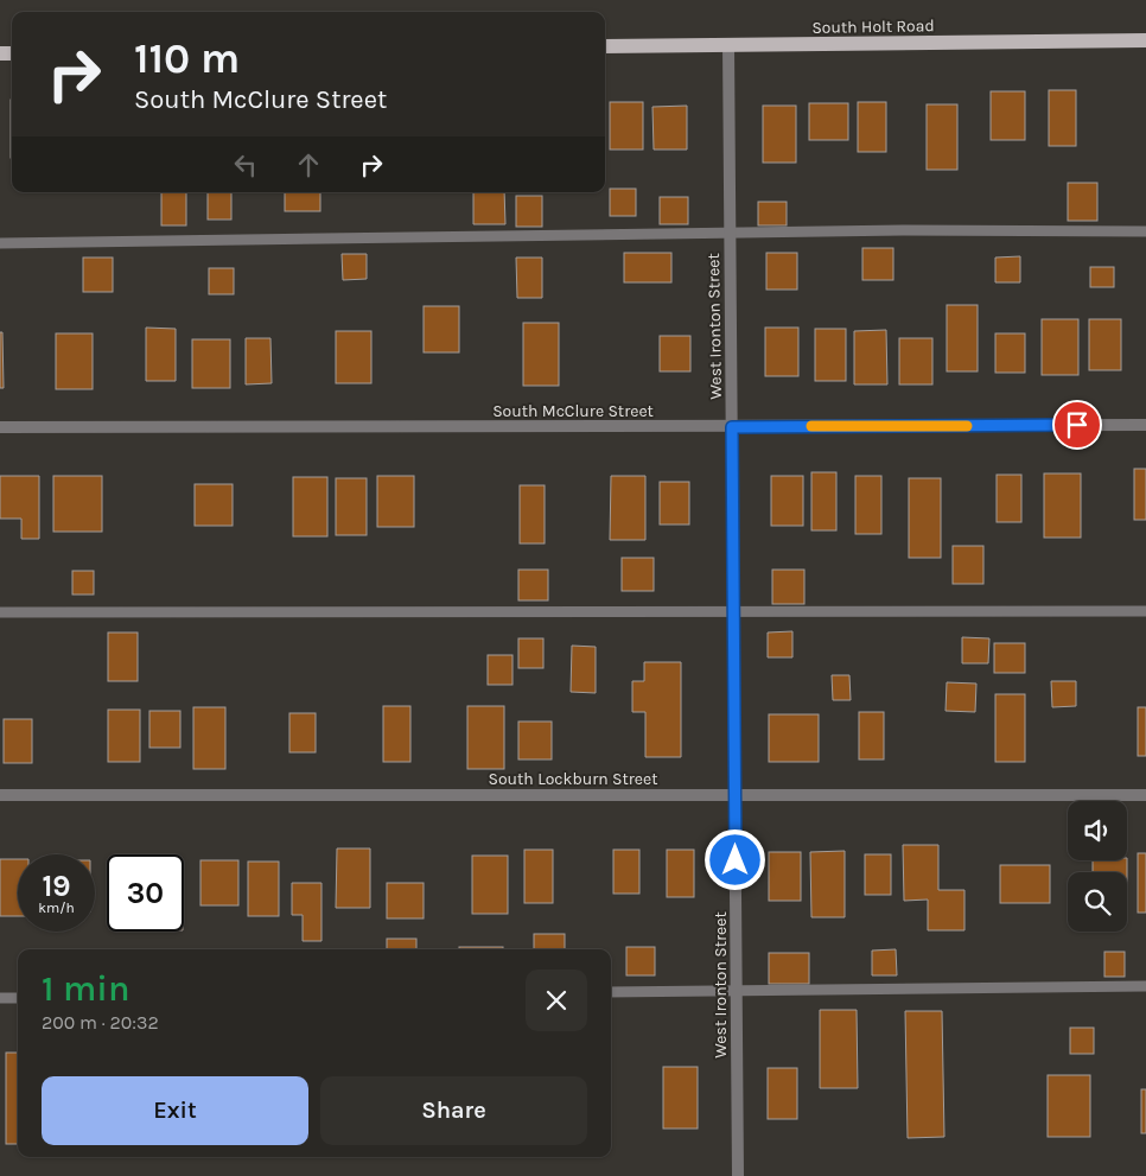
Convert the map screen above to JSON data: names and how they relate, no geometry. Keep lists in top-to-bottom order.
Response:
{
  "streets": {
    "main road": ["South Holt Road"],
    "street": ["West Ironton Street", "South McClure Street", "South Lockburn Street"]
  },
  "crossings": [
    ["South Holt Road", "West Ironton Street"],
    ["West Ironton Street", "South McClure Street"],
    ["West Ironton Street", "South Lockburn Street"]
  ],
  "page": {
    "turn": ["110 m", "South McClure Street"],
    "speed": "19 km/h",
    "limit": "30",
    "heading": ["1 min", "200 m · 20:32"],
    "buttons": ["Exit", "Share"]
  }
}
